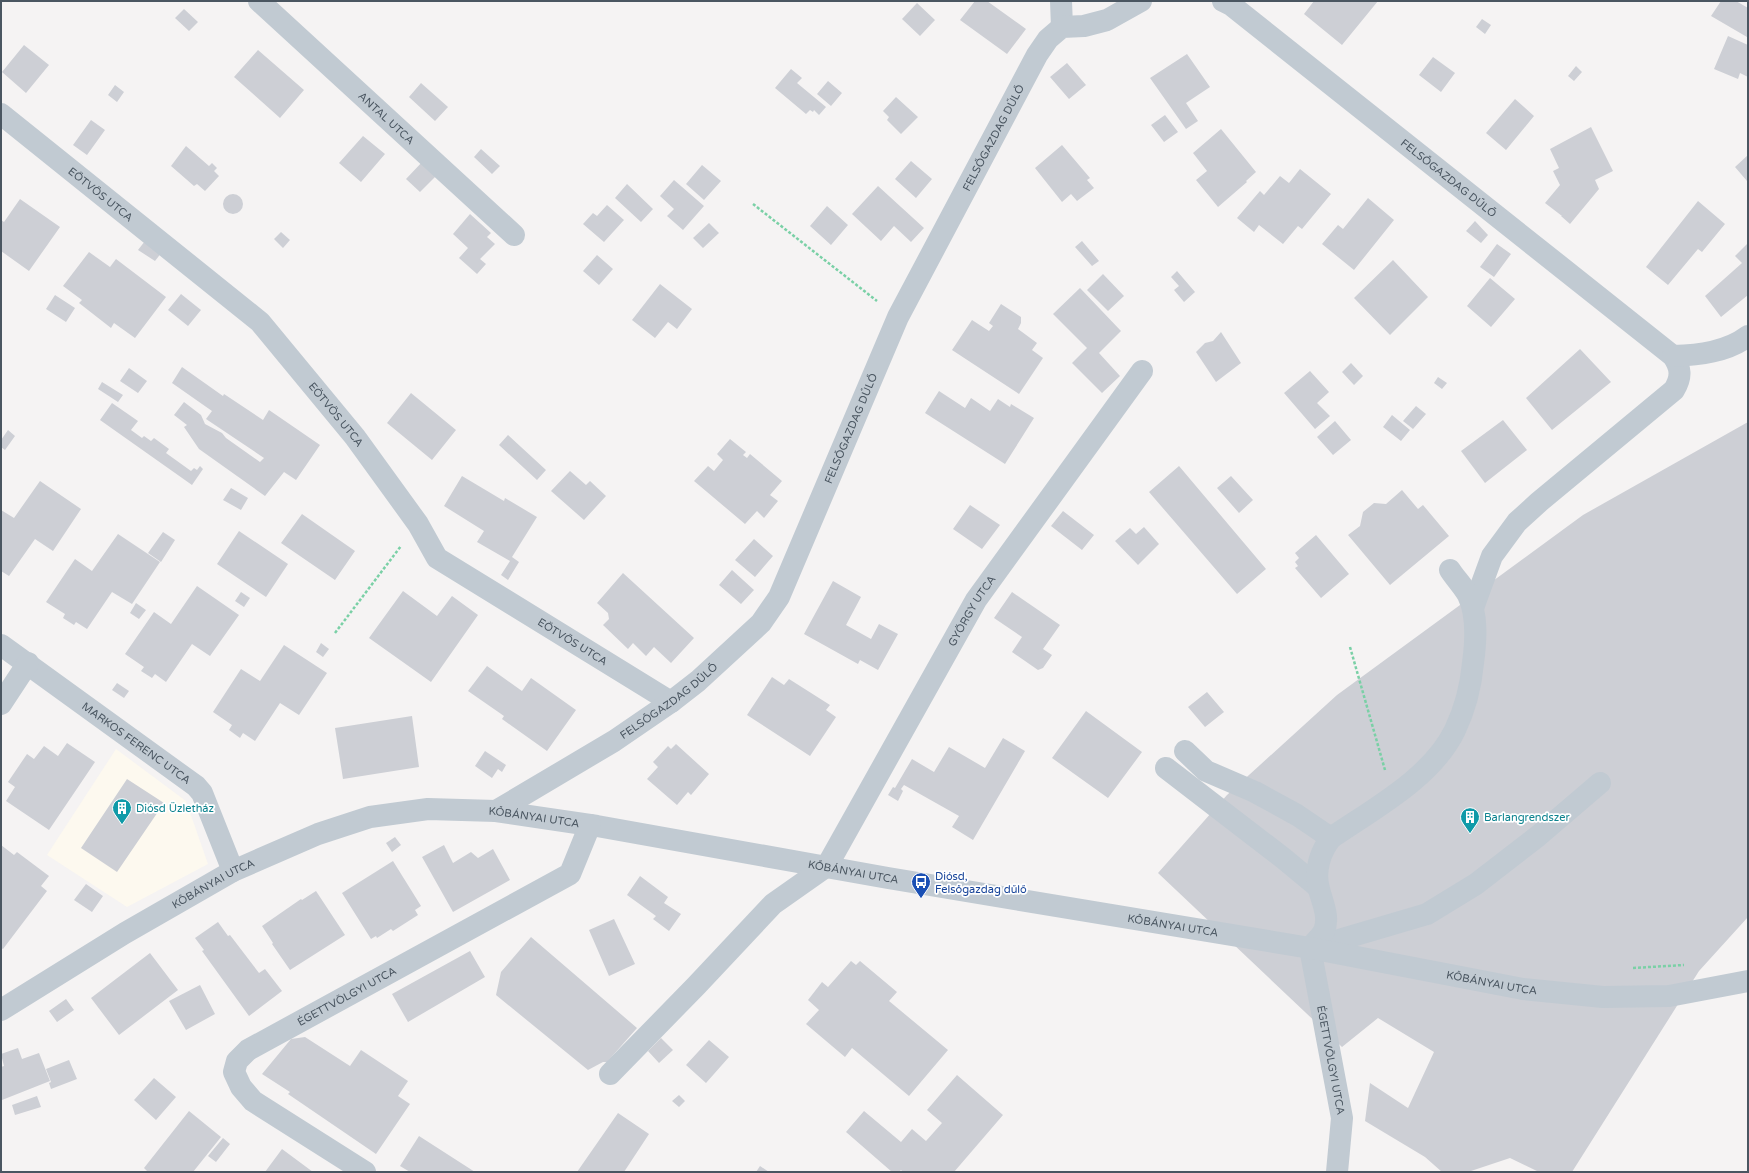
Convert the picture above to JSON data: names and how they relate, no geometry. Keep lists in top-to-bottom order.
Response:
{
  "streets": {
    "street": [
      "ANTAL UTCA",
      "FELSŐGAZDAG DŰLŐ",
      "EÖTVÖS UTCA",
      "GYÖRGY UTCA",
      "MARKOS FERENC UTCA",
      "KŐBÁNYAI UTCA",
      "ÉGETTVÖLGYI UTCA"
    ]
  },
  "crossings": [
    ["FELSŐGAZDAG DŰLŐ", "EÖTVÖS UTCA"],
    ["FELSŐGAZDAG DŰLŐ", "KŐBÁNYAI UTCA"],
    ["GYÖRGY UTCA", "KŐBÁNYAI UTCA"],
    ["MARKOS FERENC UTCA", "KŐBÁNYAI UTCA"],
    ["KŐBÁNYAI UTCA", "ÉGETTVÖLGYI UTCA"]
  ],
  "places": {
    "building": ["Diósd Üzletház", "Barlangrendszer"],
    "bus stop": ["Diósd, Felsőgazdag dűlő"]
  }
}
